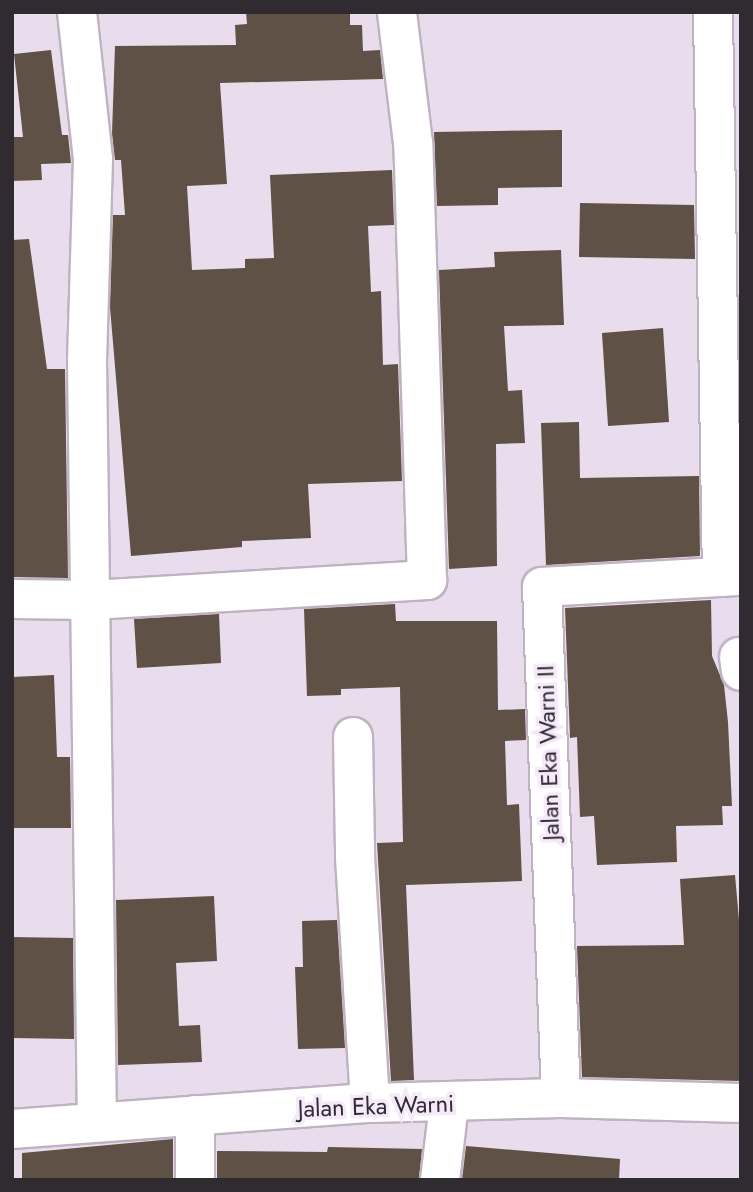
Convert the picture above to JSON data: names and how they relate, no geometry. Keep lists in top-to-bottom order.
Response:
{
  "streets": {
    "street": ["Jalan Eka Warni II", "Jalan Eka Warni"]
  },
  "crossings": [
    ["Jalan Eka Warni II", "Jalan Eka Warni"]
  ]
}
